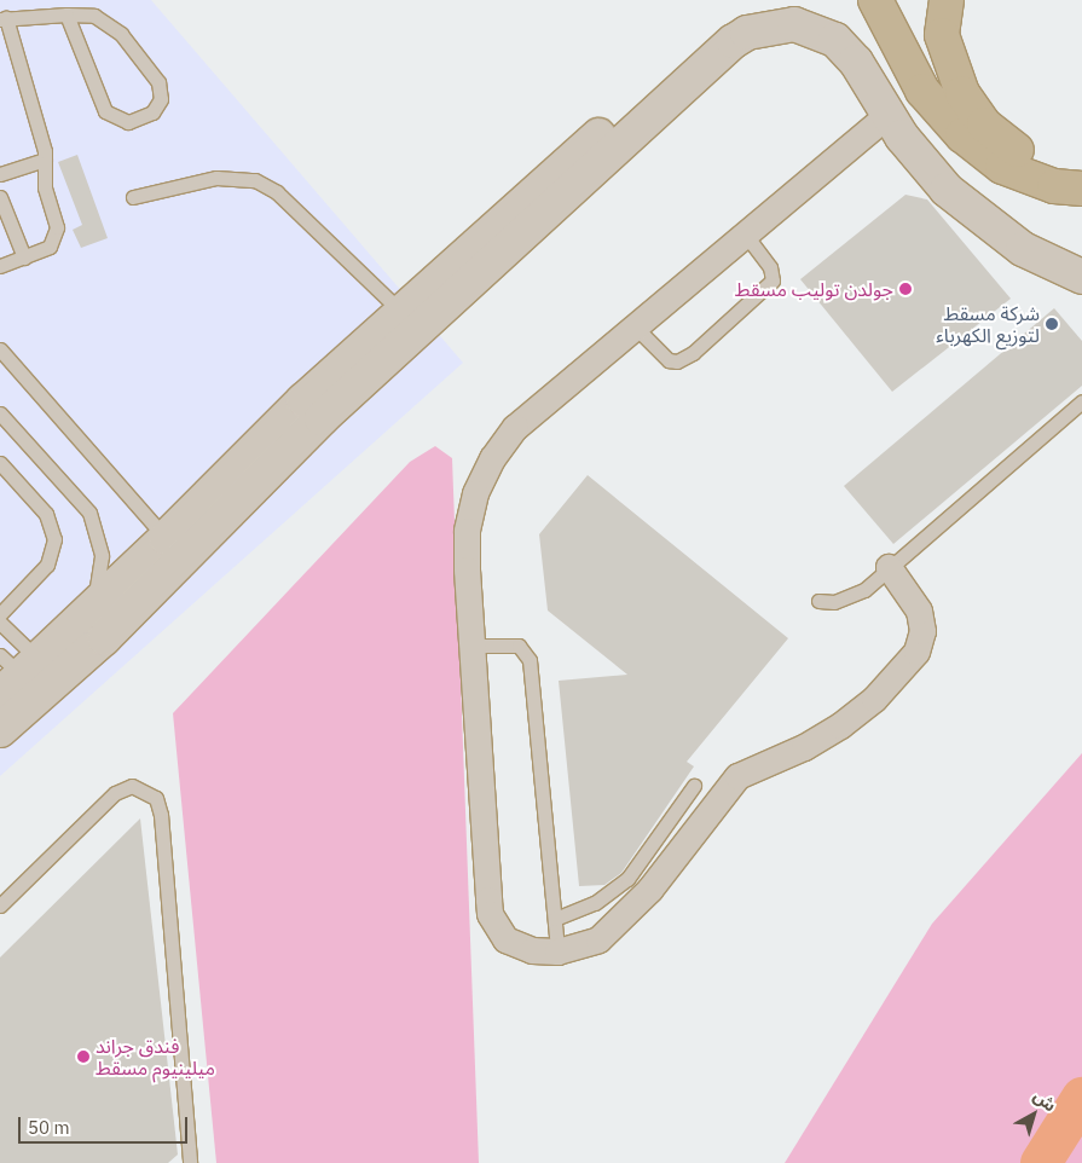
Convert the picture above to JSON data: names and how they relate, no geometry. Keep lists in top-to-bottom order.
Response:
{
  "places": ["جولدن توليب مسقط", "شركة مسقط لتوزيع الكهرباء", "فندق جراند ميلينيوم مسقط"],
  "scale_bar": "50 m",
  "north": "top right"
}
